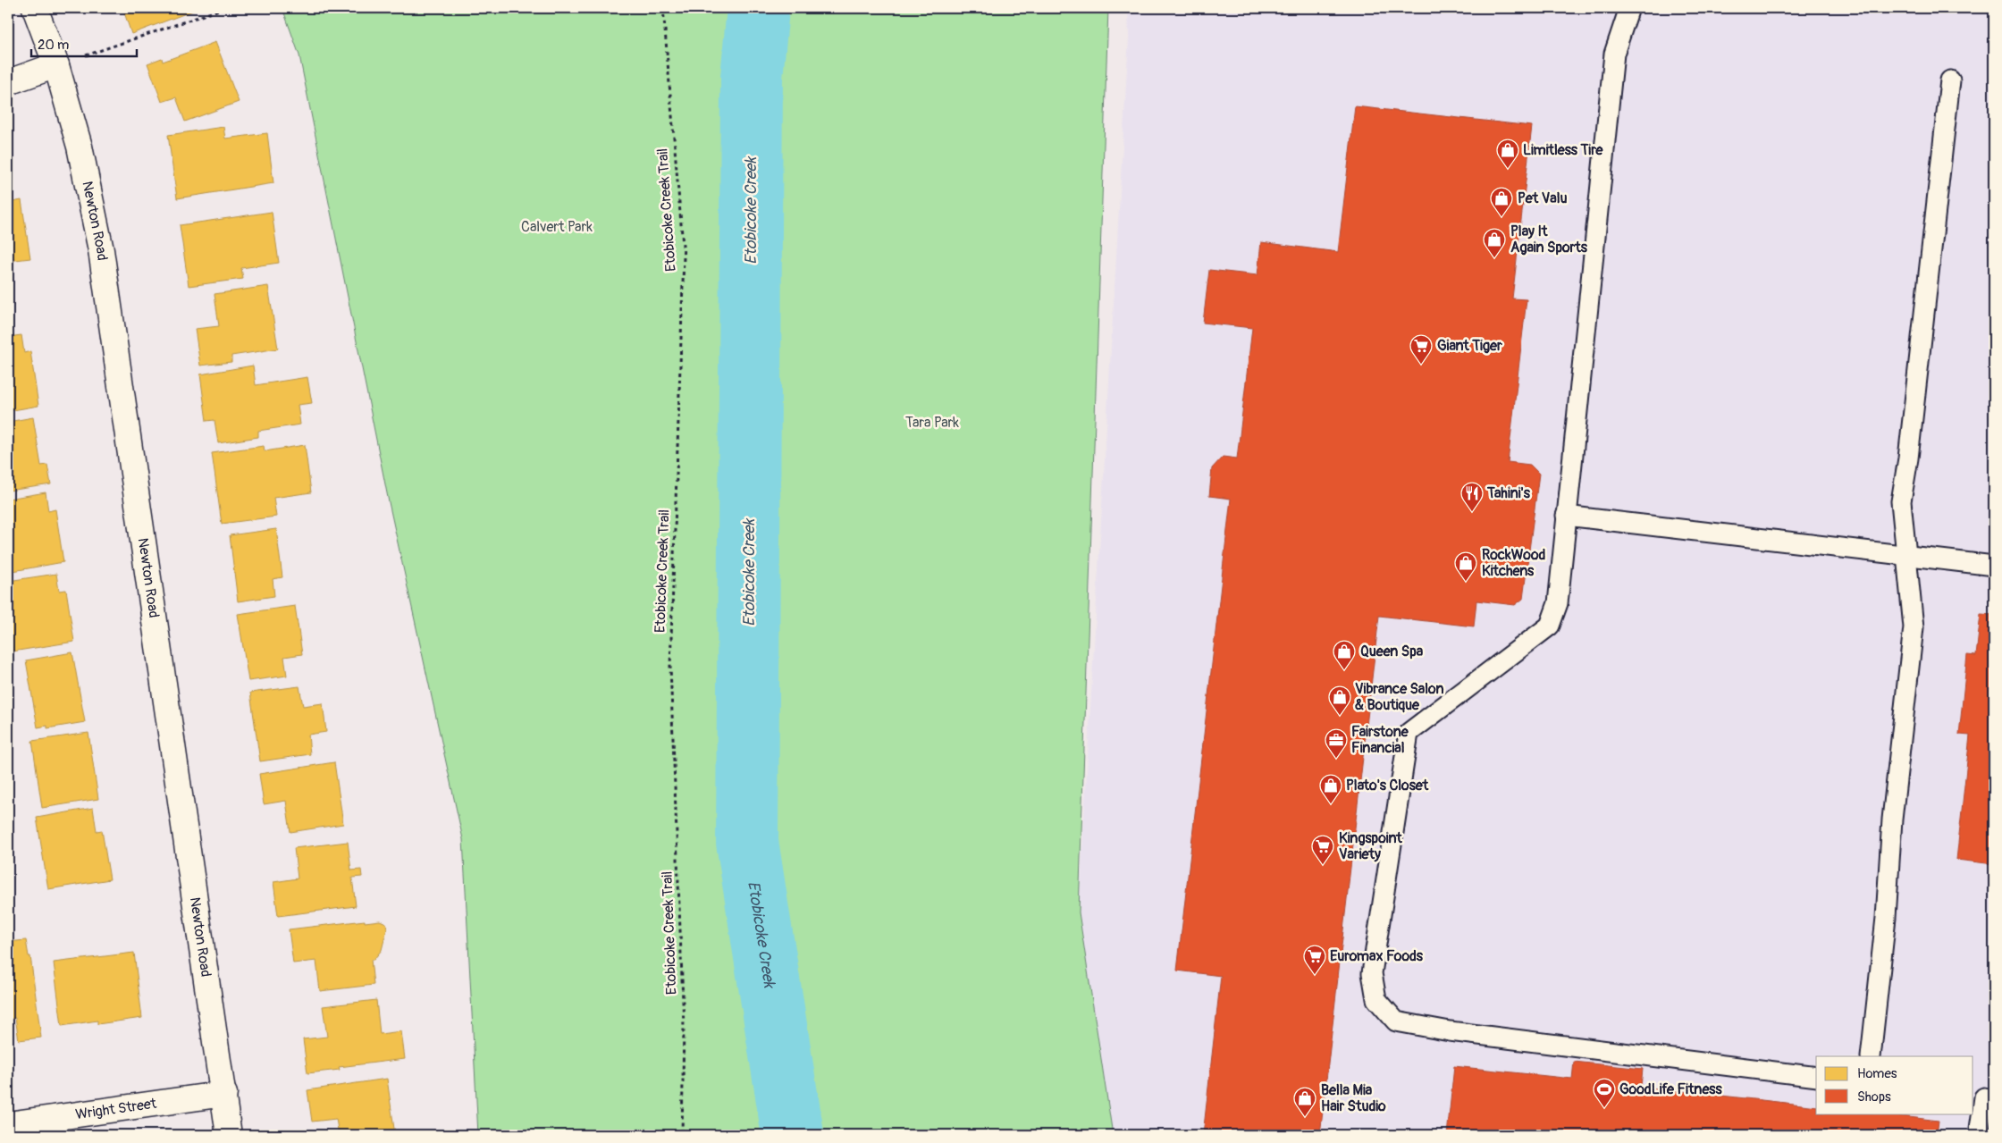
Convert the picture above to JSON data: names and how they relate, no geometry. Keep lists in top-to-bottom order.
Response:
{
  "streets": {
    "street": ["Newton Road", "Wright Street"],
    "path": ["Etobicoke Creek Trail"]
  },
  "crossings": [
    ["Newton Road", "Wright Street"]
  ],
  "water": ["Etobicoke Creek"],
  "parks": ["Calvert Park", "Tara Park"],
  "places": {
    "shop": [
      "Limitless Tire",
      "Pet Valu",
      "Play It Again Sports",
      "RockWood Kitchens",
      "Queen Spa",
      "Vibrance Salon & Boutique",
      "Plato's Closet",
      "Bella Mia Hair Studio"
    ],
    "supermarket": ["Giant Tiger", "Kingspoint Variety", "Euromax Foods"],
    "restaurant": ["Tahini's"],
    "office": ["Fairstone Financial"],
    "sports": ["GoodLife Fitness"]
  },
  "legend": ["Homes", "Shops"],
  "scale_bar": "20 m"
}
